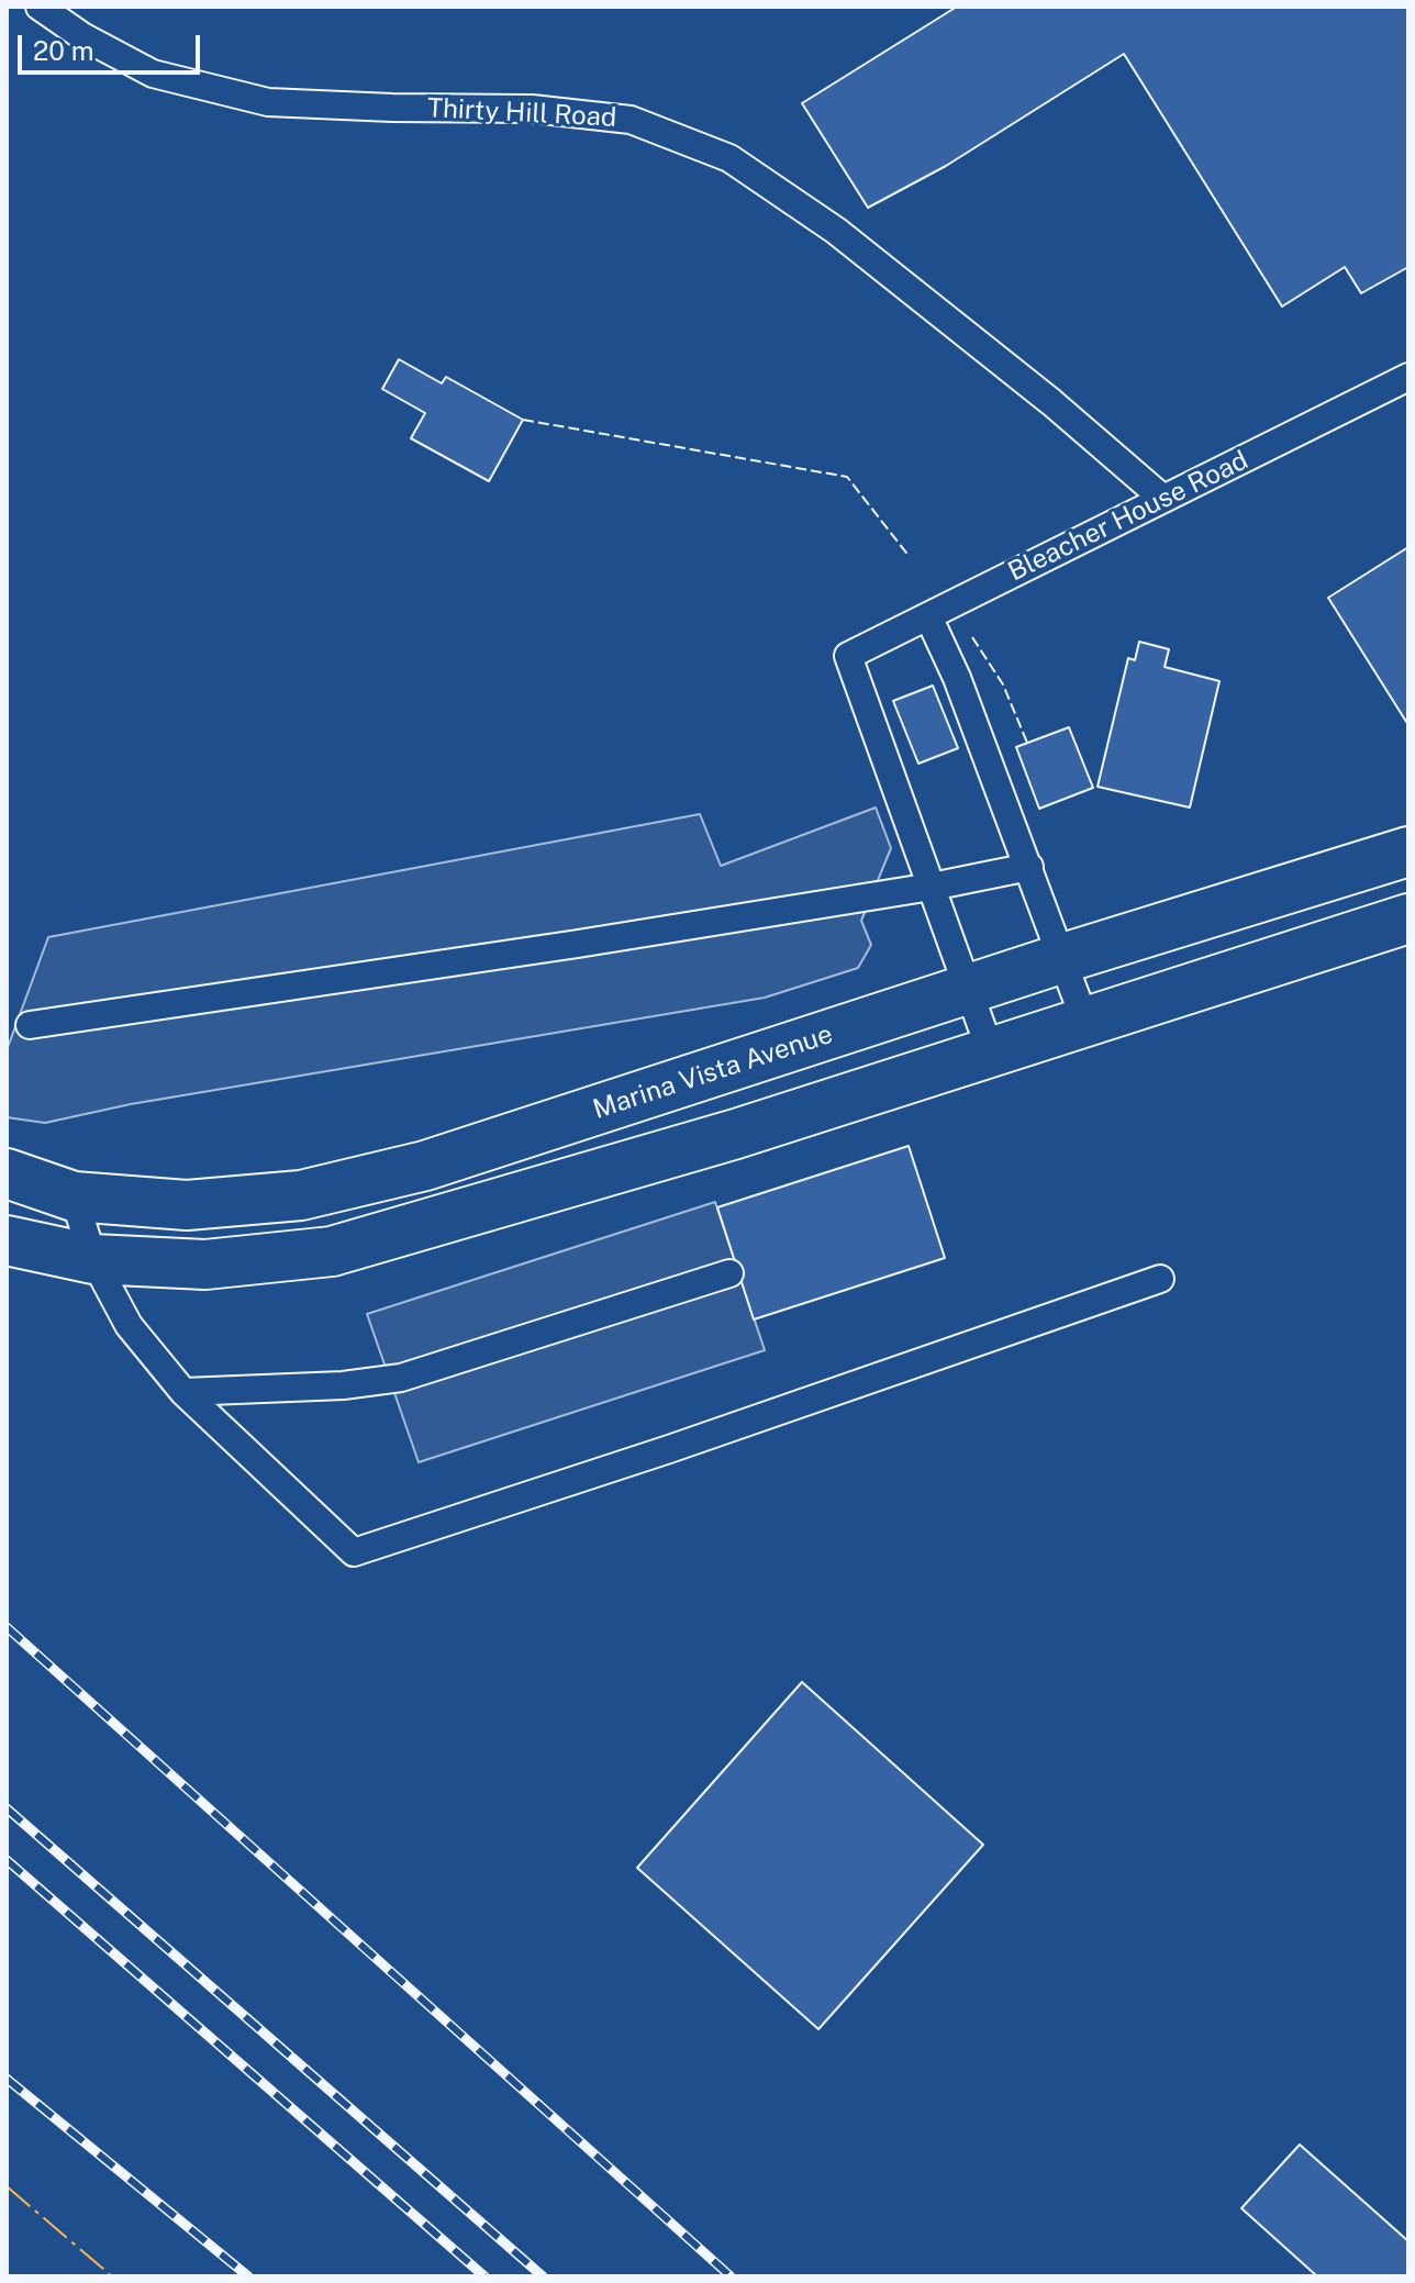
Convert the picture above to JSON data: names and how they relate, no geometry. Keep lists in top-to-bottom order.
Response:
{
  "streets": {
    "main road": ["Marina Vista Avenue"],
    "lane": ["Thirty Hill Road", "Bleacher House Road"]
  },
  "crossings": [
    ["Thirty Hill Road", "Bleacher House Road"]
  ],
  "scale_bar": "20 m"
}
